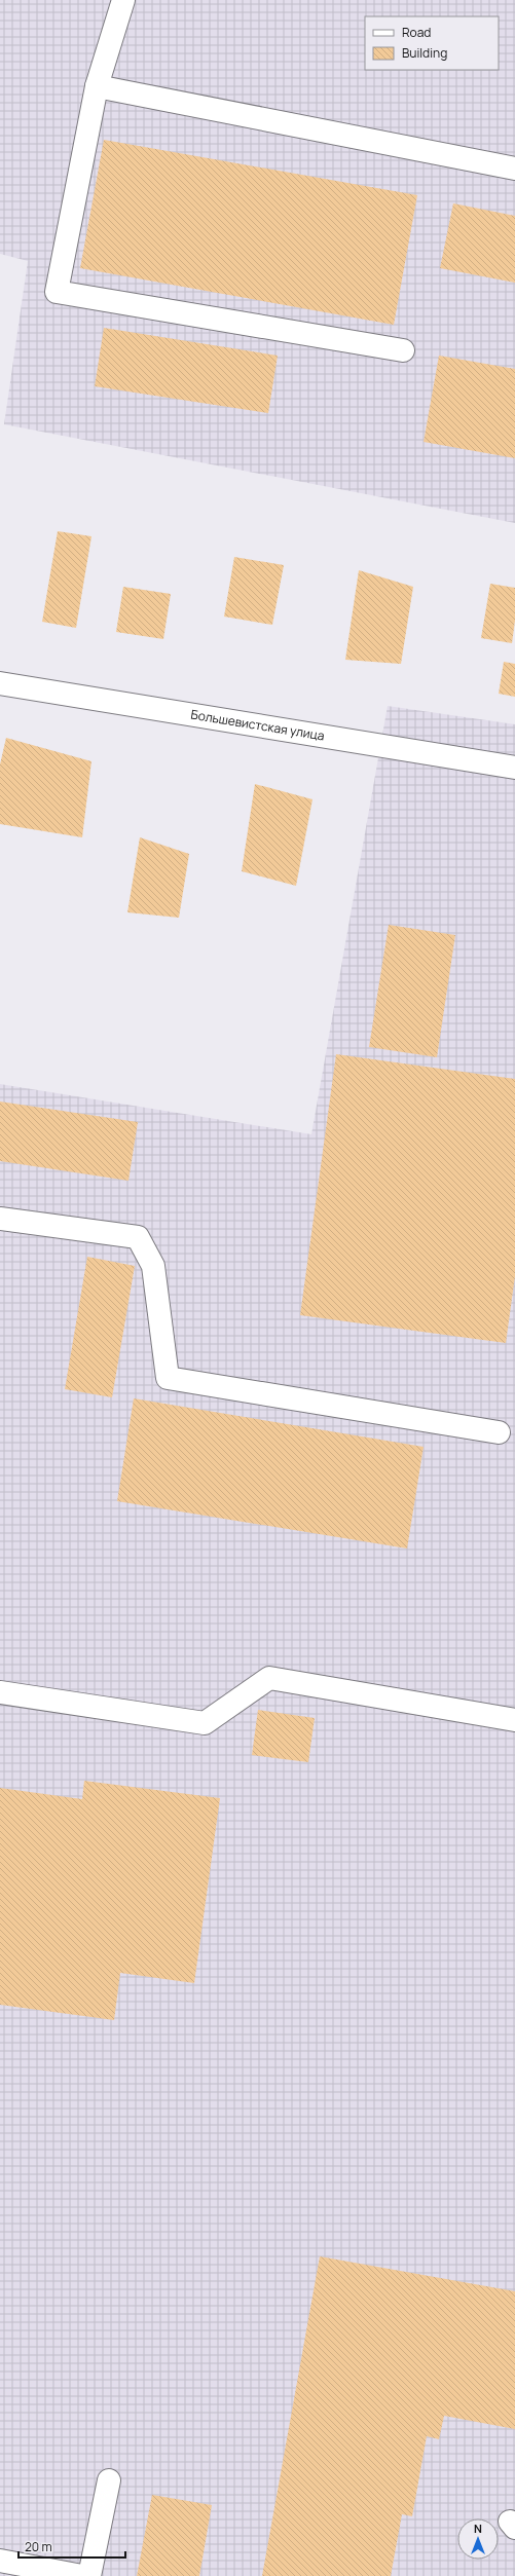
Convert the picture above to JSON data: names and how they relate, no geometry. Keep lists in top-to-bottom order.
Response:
{
  "streets": {
    "street": ["Большевистская улица"]
  },
  "legend": ["Road", "Building"],
  "scale_bar": "20 m",
  "north": "top"
}
